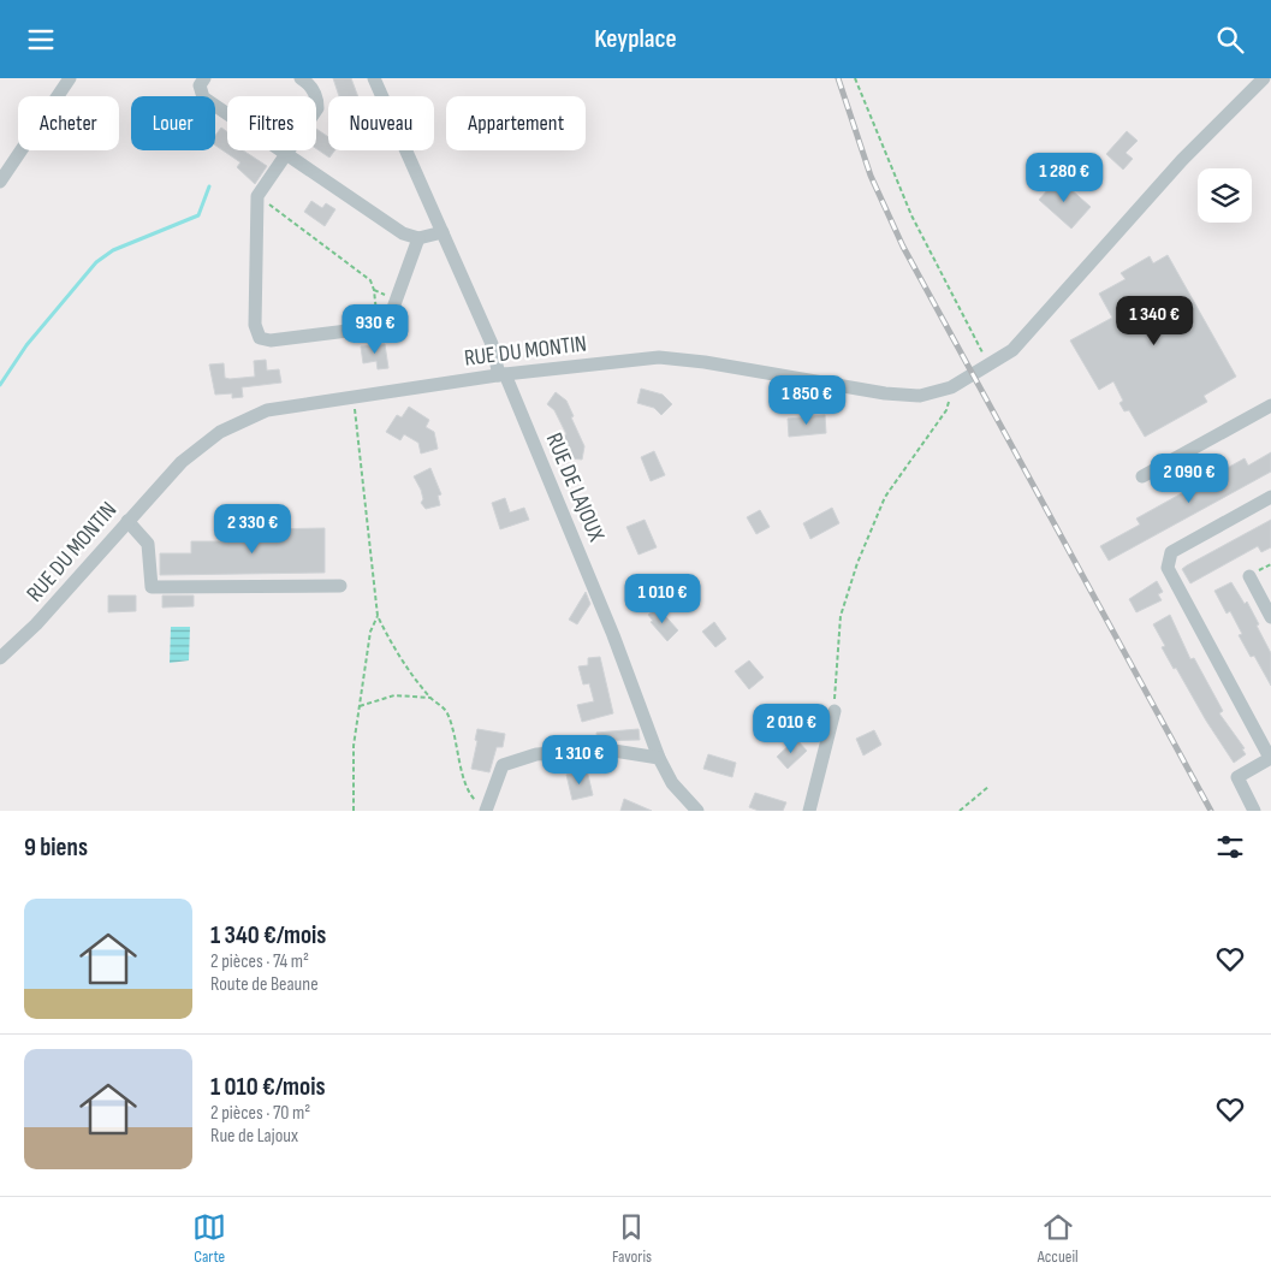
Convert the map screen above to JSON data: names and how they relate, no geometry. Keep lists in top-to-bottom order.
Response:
{
  "streets": {
    "street": ["RUE DU MONTIN", "RUE DE LAJOUX"]
  },
  "crossings": [
    ["RUE DU MONTIN", "RUE DE LAJOUX"]
  ],
  "page": {
    "header": "Keyplace",
    "chip": [
      "Acheter",
      "Louer",
      "Filtres",
      "Nouveau",
      "Appartement"
    ],
    "price": [
      "1 280 €",
      "1 340 €",
      "930 €",
      "1 850 €",
      "2 090 €",
      "2 330 €",
      "1 010 €",
      "2 010 €",
      "1 310 €"
    ],
    "heading": "9 biens",
    "list": [
      {
        "name": "1 340 €/mois",
        "note": "2 pièces · 74 m² · Route de Beaune"
      },
      {
        "name": "1 010 €/mois",
        "note": "2 pièces · 70 m² · Rue de Lajoux"
      }
    ],
    "tabs": ["Carte", "Favoris", "Accueil"]
  }
}
